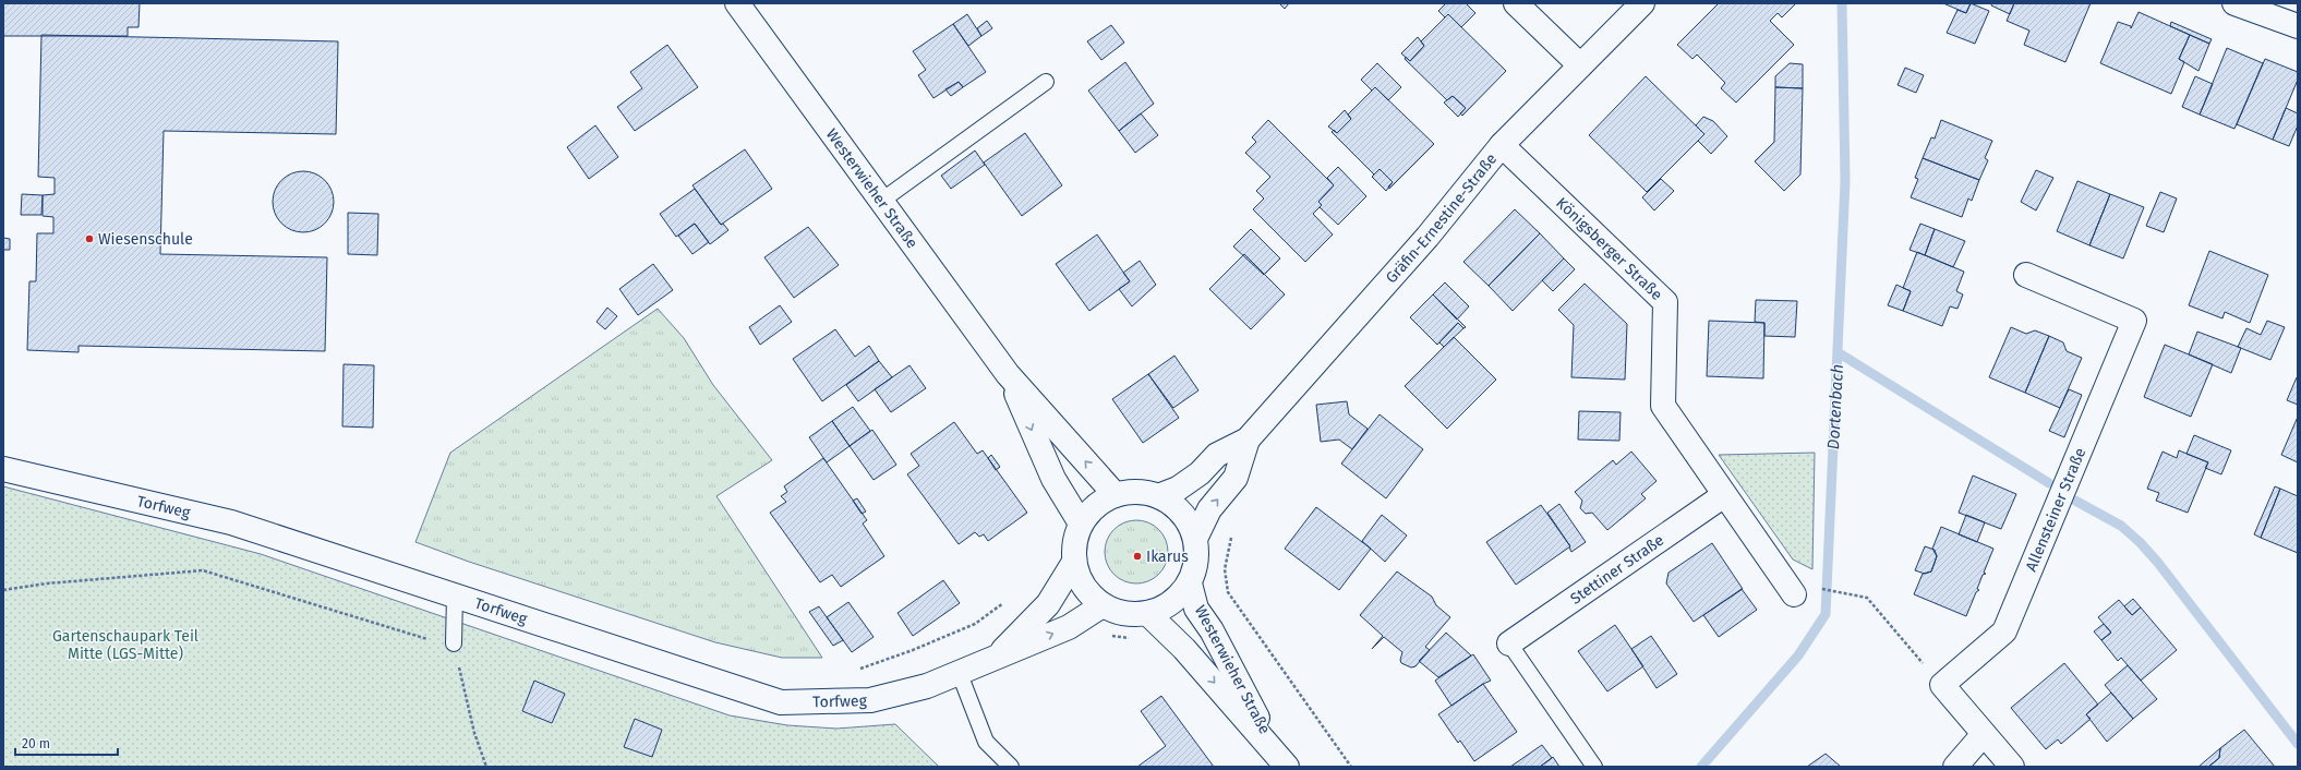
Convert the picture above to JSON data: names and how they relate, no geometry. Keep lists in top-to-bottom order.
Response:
{
  "streets": {
    "street": [
      "Westerwieher Straße",
      "Gräfin-Ernestine-Straße",
      "Königsberger Straße",
      "Torfweg",
      "Allensteiner Straße",
      "Stettiner Straße"
    ]
  },
  "crossings": [
    ["Westerwieher Straße", "Gräfin-Ernestine-Straße"],
    ["Westerwieher Straße", "Torfweg"],
    ["Gräfin-Ernestine-Straße", "Königsberger Straße"],
    ["Gräfin-Ernestine-Straße", "Torfweg"],
    ["Königsberger Straße", "Stettiner Straße"]
  ],
  "water": ["Dortenbach"],
  "parks": ["Gartenschaupark Teil Mitte (LGS-Mitte)"],
  "places": ["Wiesenschule", "Ikarus"],
  "scale_bar": "20 m"
}
